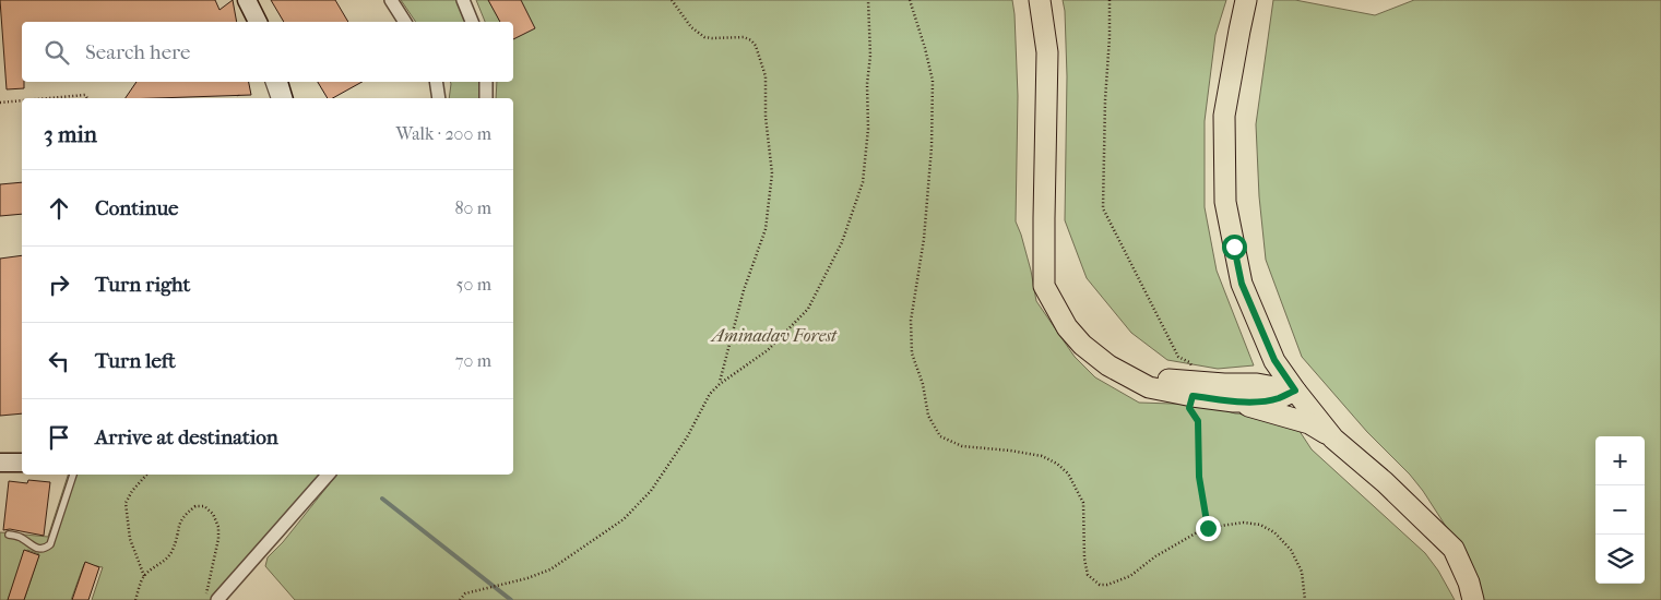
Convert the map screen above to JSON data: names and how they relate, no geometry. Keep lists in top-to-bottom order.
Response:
{
  "parks": ["Aminadav Forest"],
  "page": {
    "search": "Search here",
    "heading": ["3 min", "Walk · 200 m"],
    "list": [
      ["Continue", "80 m"],
      ["Turn right", "50 m"],
      ["Turn left", "70 m"],
      "Arrive at destination"
    ],
    "map_buttons": ["+", "−"]
  }
}
